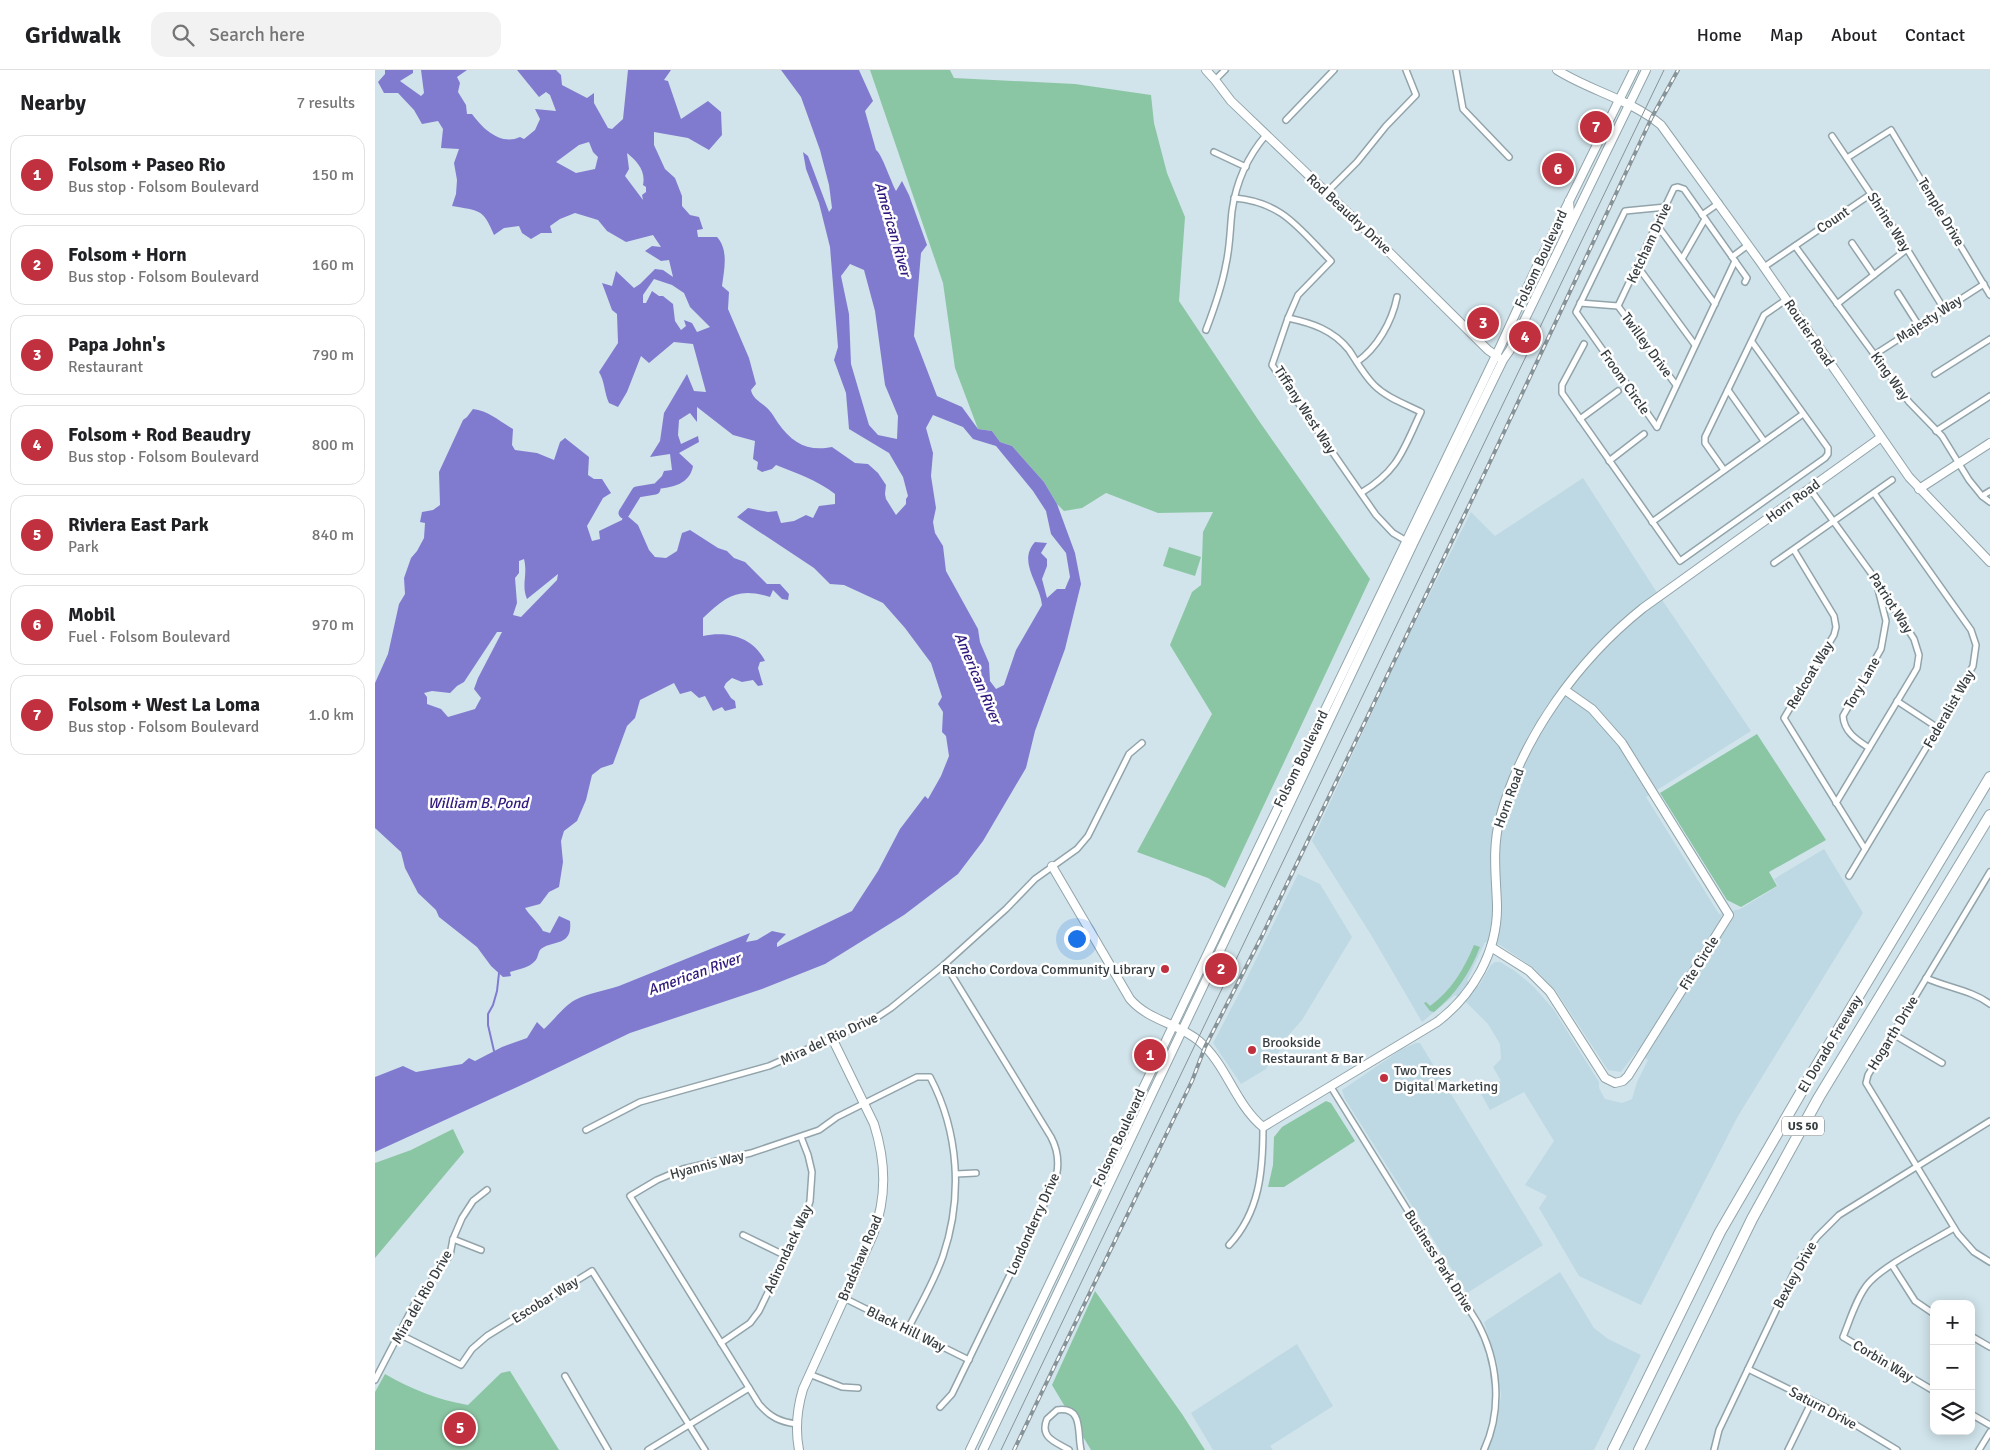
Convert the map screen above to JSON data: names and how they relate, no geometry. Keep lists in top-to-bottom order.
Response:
{
  "streets": {
    "highway": ["El Dorado Freeway", "US 50"],
    "street": [
      "Temple Drive",
      "Rod Beaudry Drive",
      "Count",
      "Shrine Way",
      "Ketcham Drive",
      "Folsom Boulevard",
      "Majesty Way",
      "Routier Road",
      "Twilley Drive",
      "King Way",
      "Froom Circle",
      "Tiffany West Way",
      "Horn Road",
      "Patriot Way",
      "Redcoat Way",
      "Tory Lane",
      "Federalist Way",
      "Fite Circle",
      "Hogarth Drive",
      "Mira del Rio Drive",
      "Hyannis Way",
      "Londonderry Drive",
      "Adirondack Way",
      "Bradshaw Road",
      "Business Park Drive",
      "Bexley Drive",
      "Escobar Way",
      "Black Hill Way",
      "Corbin Way",
      "Saturn Drive"
    ]
  },
  "crossings": [
    ["Temple Drive", "Shrine Way"],
    ["Temple Drive", "Majesty Way"],
    ["Rod Beaudry Drive", "Folsom Boulevard"],
    ["Count", "Shrine Way"],
    ["Count", "Routier Road"],
    ["Count", "King Way"],
    ["Shrine Way", "Majesty Way"],
    ["Ketcham Drive", "Twilley Drive"],
    ["Folsom Boulevard", "Routier Road"],
    ["Folsom Boulevard", "Tiffany West Way"],
    ["Majesty Way", "King Way"],
    ["Routier Road", "Horn Road"],
    ["Twilley Drive", "Froom Circle"],
    ["Horn Road", "Patriot Way"],
    ["Horn Road", "Fite Circle"],
    ["Horn Road", "Business Park Drive"],
    ["Patriot Way", "Redcoat Way"],
    ["Patriot Way", "Tory Lane"],
    ["Redcoat Way", "Federalist Way"],
    ["Hogarth Drive", "Bexley Drive"],
    ["Hogarth Drive", "Corbin Way"],
    ["Mira del Rio Drive", "Londonderry Drive"],
    ["Mira del Rio Drive", "Bradshaw Road"],
    ["Mira del Rio Drive", "Escobar Way"],
    ["Hyannis Way", "Adirondack Way"],
    ["Hyannis Way", "Bradshaw Road"],
    ["Hyannis Way", "Black Hill Way"],
    ["Londonderry Drive", "Black Hill Way"],
    ["Bradshaw Road", "Black Hill Way"],
    ["Bexley Drive", "Saturn Drive"]
  ],
  "water": ["American River", "William B. Pond"],
  "places": ["Rancho Cordova Community Library", "Brookside Restaurant & Bar", "Two Trees Digital Marketing"],
  "page": {
    "header": "Gridwalk",
    "search": "Search here",
    "nav": [
      "Home",
      "Map",
      "About",
      "Contact"
    ],
    "heading": ["Nearby", "7 results"],
    "pins": [
      "7",
      "6",
      "3",
      "4",
      "2",
      "1",
      "5"
    ],
    "list": [
      {
        "mark": "1",
        "name": "Folsom + Paseo Rio",
        "note": "Bus stop · Folsom Boulevard",
        "value": "150 m"
      },
      {
        "mark": "2",
        "name": "Folsom + Horn",
        "note": "Bus stop · Folsom Boulevard",
        "value": "160 m"
      },
      {
        "mark": "3",
        "name": "Papa John's",
        "note": "Restaurant",
        "value": "790 m"
      },
      {
        "mark": "4",
        "name": "Folsom + Rod Beaudry",
        "note": "Bus stop · Folsom Boulevard",
        "value": "800 m"
      },
      {
        "mark": "5",
        "name": "Riviera East Park",
        "note": "Park",
        "value": "840 m"
      },
      {
        "mark": "6",
        "name": "Mobil",
        "note": "Fuel · Folsom Boulevard",
        "value": "970 m"
      },
      {
        "mark": "7",
        "name": "Folsom + West La Loma",
        "note": "Bus stop · Folsom Boulevard",
        "value": "1.0 km"
      }
    ],
    "map_buttons": ["+", "−"]
  }
}
